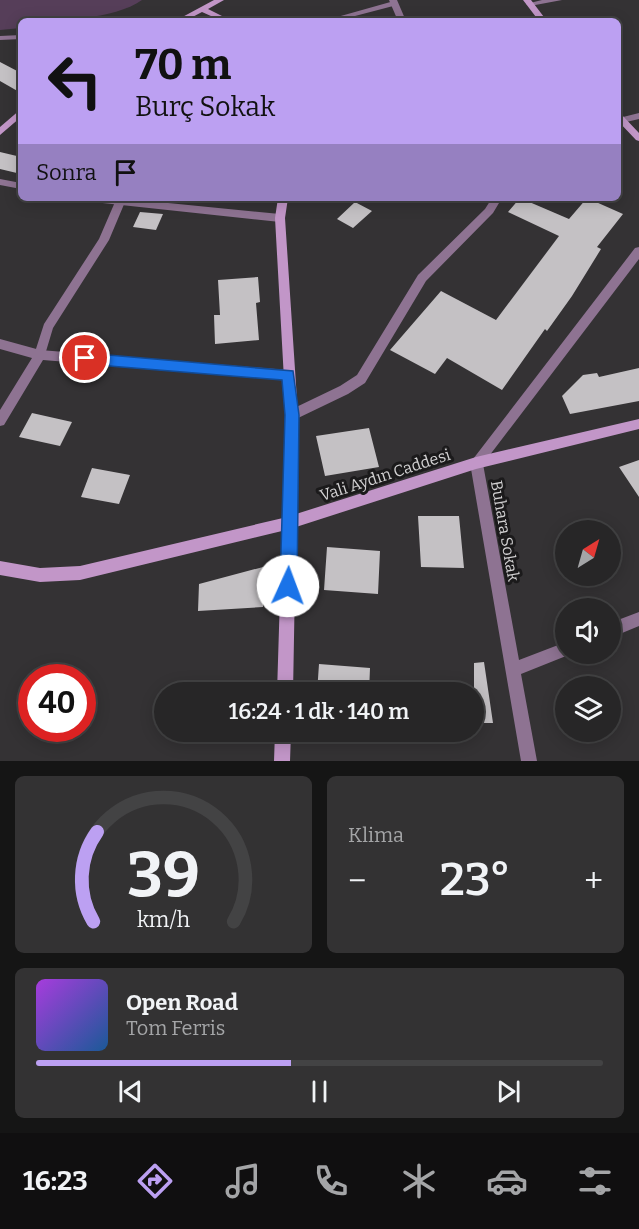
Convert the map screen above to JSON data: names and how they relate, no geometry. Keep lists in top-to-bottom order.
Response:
{
  "streets": {
    "street": ["Vali Aydın Caddesi", "Buhara Sokak"]
  },
  "crossings": [
    ["Vali Aydın Caddesi", "Buhara Sokak"]
  ],
  "north": "top right",
  "page": {
    "turn": ["70 m", "Burç Sokak"],
    "then": "Sonra",
    "limit": "40",
    "trip": "16:24 · 1 dk · 140 m",
    "tile": "Klima",
    "heat": ["−", "23°", "+"],
    "song": ["Open Road", "Tom Ferris"],
    "tabs": "16:23",
    "gauge": ["39", "km/h"]
  }
}
